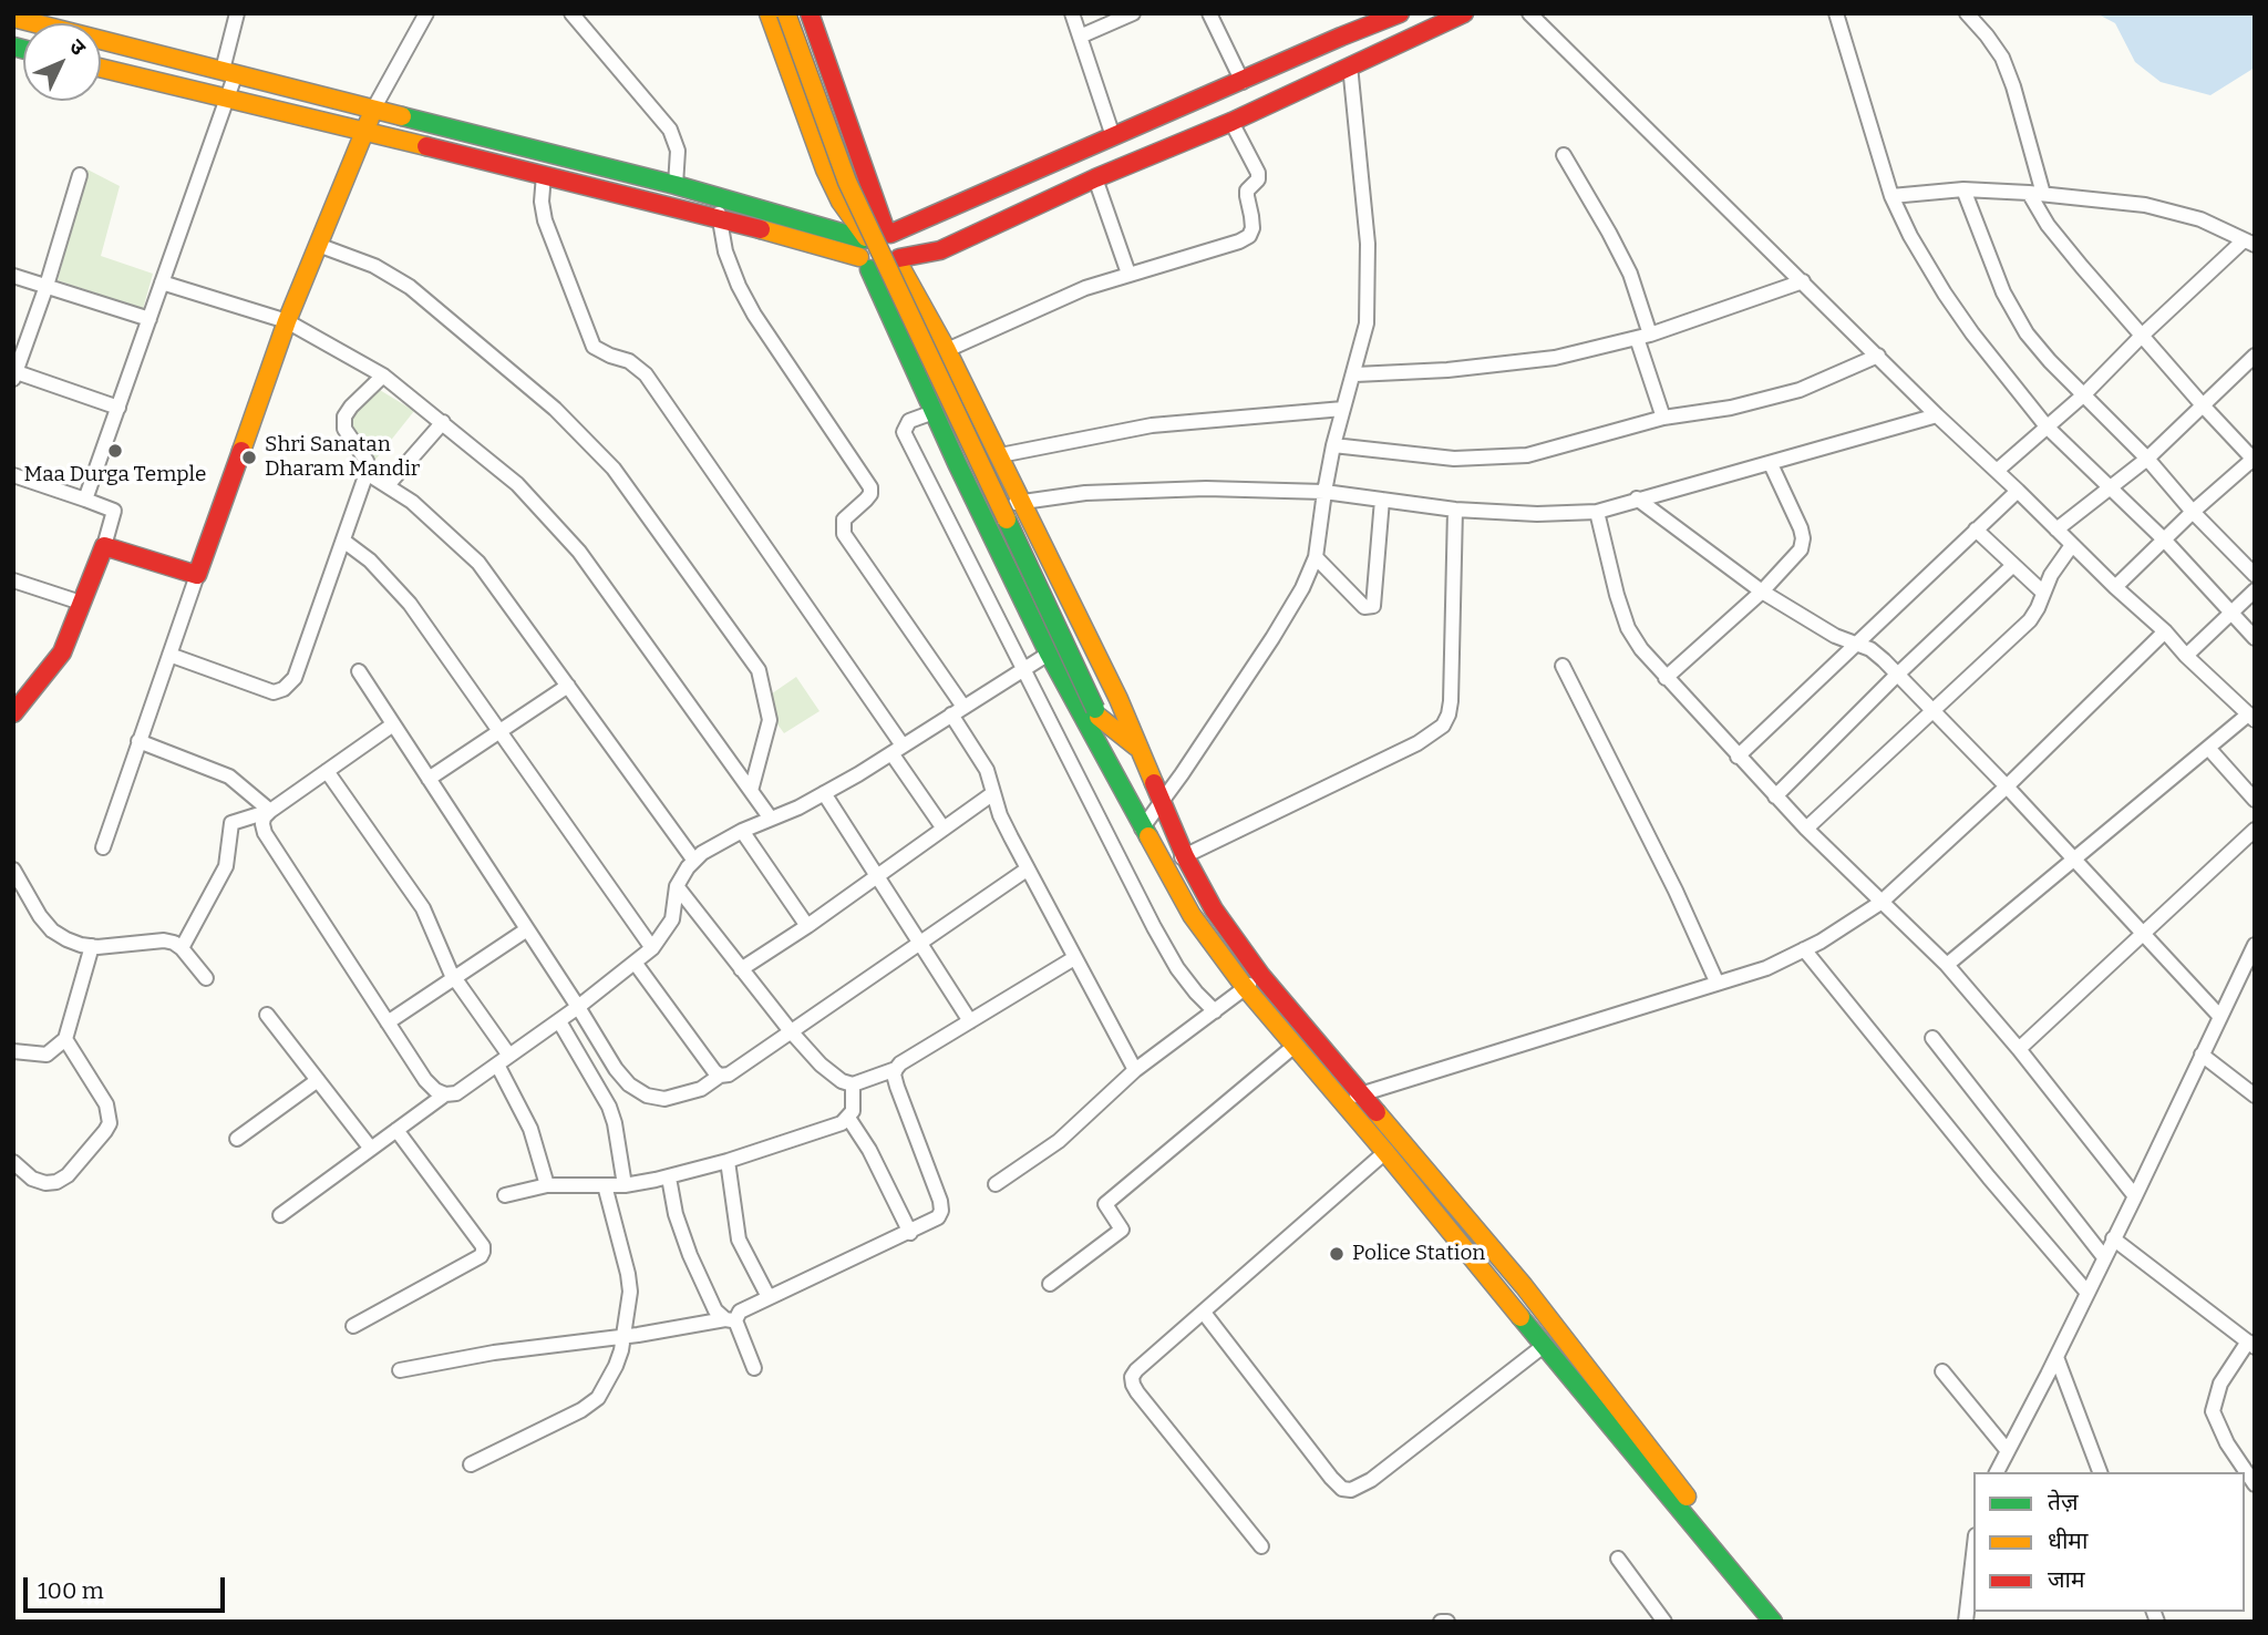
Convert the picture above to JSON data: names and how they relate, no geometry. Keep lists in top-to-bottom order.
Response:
{
  "places": ["Maa Durga Temple", "Shri Sanatan Dharam Mandir", "Police Station"],
  "legend": ["तेज़", "धीमा", "जाम"],
  "scale_bar": "100 m",
  "north": "top right"
}
